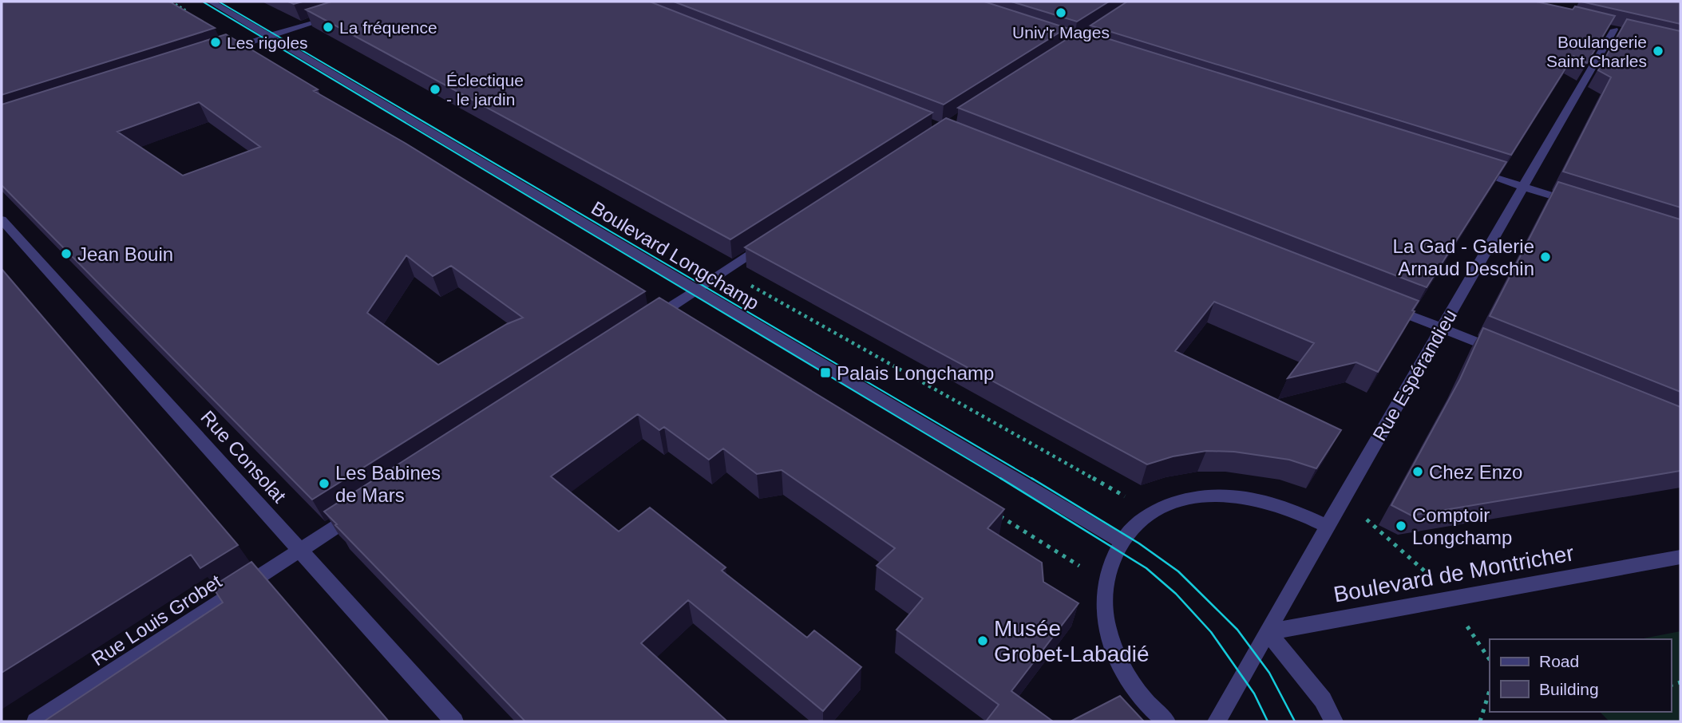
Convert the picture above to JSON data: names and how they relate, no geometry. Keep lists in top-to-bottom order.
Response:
{
  "streets": {
    "street": [
      "Boulevard Longchamp",
      "Rue Espérandieu",
      "Rue Consolat",
      "Boulevard de Montricher",
      "Rue Louis Grobet"
    ]
  },
  "crossings": [
    ["Rue Espérandieu", "Boulevard de Montricher"],
    ["Rue Consolat", "Rue Louis Grobet"]
  ],
  "places": {
    "other": [
      "Univ'r Mages",
      "La fréquence",
      "Les rigoles",
      "Boulangerie Saint Charles",
      "Éclectique - le jardin",
      "Jean Bouin",
      "La Gad - Galerie Arnaud Deschin",
      "Chez Enzo",
      "Les Babines de Mars",
      "Comptoir Longchamp",
      "Musée Grobet-Labadié"
    ],
    "transit": ["Palais Longchamp"]
  },
  "legend": ["Road", "Building"]
}
